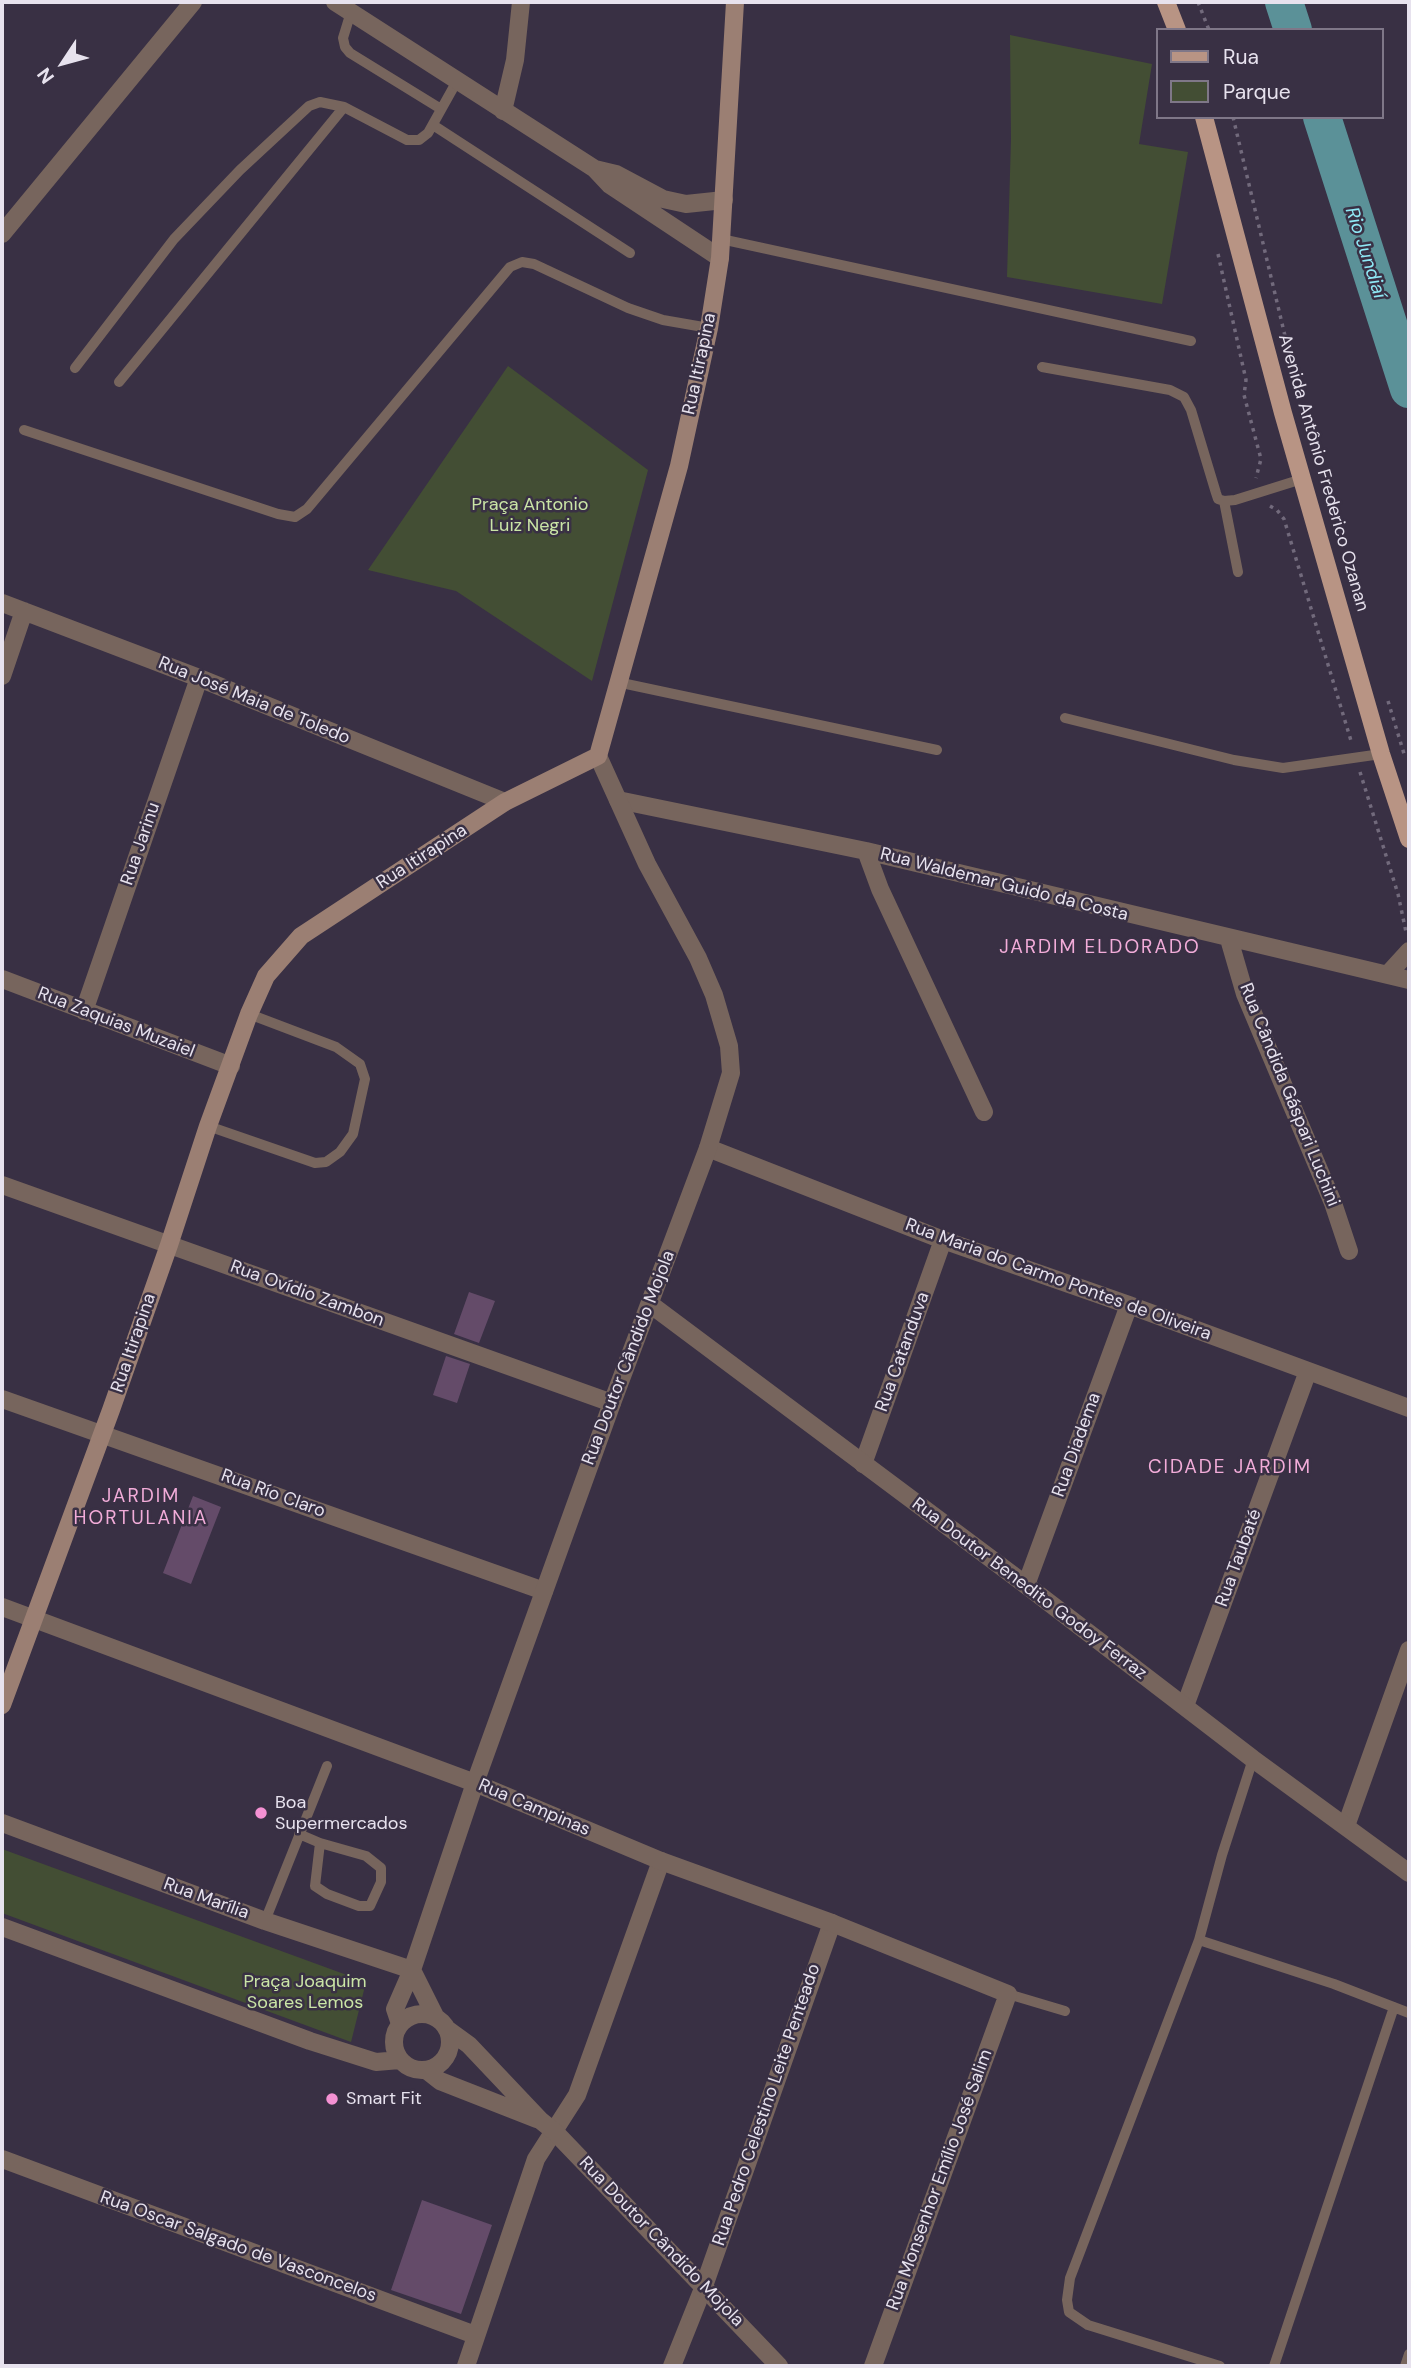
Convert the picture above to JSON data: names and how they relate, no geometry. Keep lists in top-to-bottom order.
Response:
{
  "streets": {
    "main road": ["Rua Itirapina", "Avenida Antônio Frederico Ozanan"],
    "street": [
      "Rua José Maia de Toledo",
      "Rua Jarinu",
      "Rua Waldemar Guido da Costa",
      "Rua Zaquias Muzaiel",
      "Rua Cândida Gáspari Luchini",
      "Rua Maria do Carmo Pontes de Oliveira",
      "Rua Ovídio Zambon",
      "Rua Catanduva",
      "Rua Doutor Cândido Mojola",
      "Rua Diadema",
      "Rua Río Claro",
      "Rua Taubaté",
      "Rua Doutor Benedito Godoy Ferraz",
      "Rua Campinas",
      "Rua Marília",
      "Rua Pedro Celestino Leite Penteado",
      "Rua Monsenhor Emílio José Salim",
      "Rua Oscar Salgado de Vasconcelos"
    ]
  },
  "crossings": [
    ["Rua Itirapina", "Rua José Maia de Toledo"],
    ["Rua Itirapina", "Rua Zaquias Muzaiel"],
    ["Rua Itirapina", "Rua Ovídio Zambon"],
    ["Rua Itirapina", "Rua Doutor Cândido Mojola"],
    ["Rua Itirapina", "Rua Río Claro"],
    ["Rua Itirapina", "Rua Campinas"],
    ["Rua José Maia de Toledo", "Rua Jarinu"],
    ["Rua Jarinu", "Rua Zaquias Muzaiel"],
    ["Rua Waldemar Guido da Costa", "Rua Cândida Gáspari Luchini"],
    ["Rua Waldemar Guido da Costa", "Rua Doutor Cândido Mojola"],
    ["Rua Maria do Carmo Pontes de Oliveira", "Rua Catanduva"],
    ["Rua Maria do Carmo Pontes de Oliveira", "Rua Doutor Cândido Mojola"],
    ["Rua Maria do Carmo Pontes de Oliveira", "Rua Diadema"],
    ["Rua Maria do Carmo Pontes de Oliveira", "Rua Taubaté"],
    ["Rua Ovídio Zambon", "Rua Doutor Cândido Mojola"],
    ["Rua Catanduva", "Rua Doutor Benedito Godoy Ferraz"],
    ["Rua Doutor Cândido Mojola", "Rua Río Claro"],
    ["Rua Doutor Cândido Mojola", "Rua Doutor Benedito Godoy Ferraz"],
    ["Rua Doutor Cândido Mojola", "Rua Campinas"],
    ["Rua Doutor Cândido Mojola", "Rua Marília"],
    ["Rua Doutor Cândido Mojola", "Rua Pedro Celestino Leite Penteado"],
    ["Rua Diadema", "Rua Doutor Benedito Godoy Ferraz"],
    ["Rua Taubaté", "Rua Doutor Benedito Godoy Ferraz"],
    ["Rua Campinas", "Rua Pedro Celestino Leite Penteado"],
    ["Rua Campinas", "Rua Monsenhor Emílio José Salim"]
  ],
  "districts": ["JARDIM ELDORADO", "CIDADE JARDIM", "JARDIM HORTULANIA"],
  "water": ["Rio Jundiaí"],
  "parks": ["Praça Antonio Luiz Negri", "Praça Joaquim Soares Lemos"],
  "places": ["Boa Supermercados", "Smart Fit"],
  "legend": ["Rua", "Parque"],
  "north": "bottom left"
}
